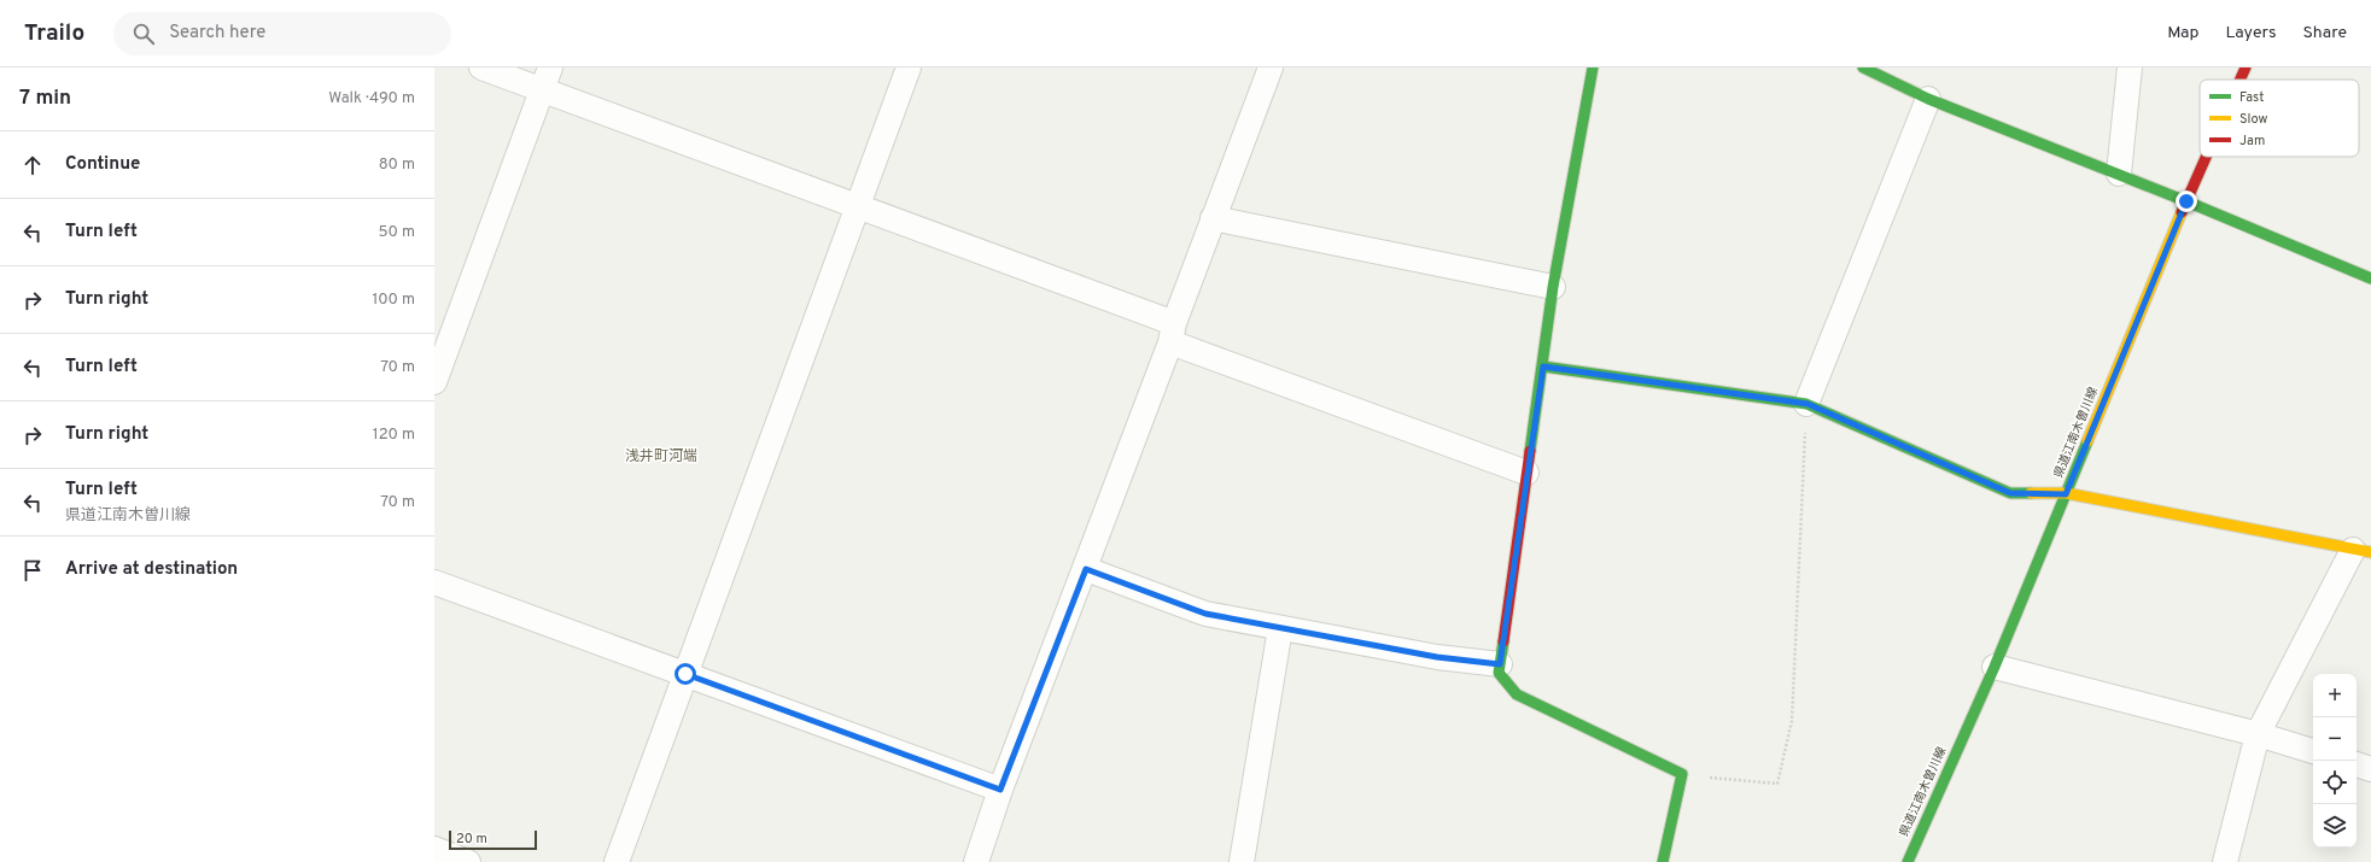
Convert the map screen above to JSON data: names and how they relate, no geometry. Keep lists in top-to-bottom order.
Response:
{
  "streets": {
    "street": ["県道江南木曽川線"]
  },
  "districts": ["浅井町河端"],
  "legend": ["Fast", "Slow", "Jam"],
  "scale_bar": "20 m",
  "page": {
    "header": "Trailo",
    "search": "Search here",
    "nav": ["Map", "Layers", "Share"],
    "heading": ["7 min", "Walk · 490 m"],
    "list": [
      ["Continue", "80 m"],
      ["Turn left", "50 m"],
      ["Turn right", "100 m"],
      ["Turn left", "70 m"],
      ["Turn right", "120 m"],
      ["Turn left", "県道江南木曽川線", "70 m"],
      "Arrive at destination"
    ],
    "map_buttons": ["+", "−"],
    "scale": "20 m"
  }
}
